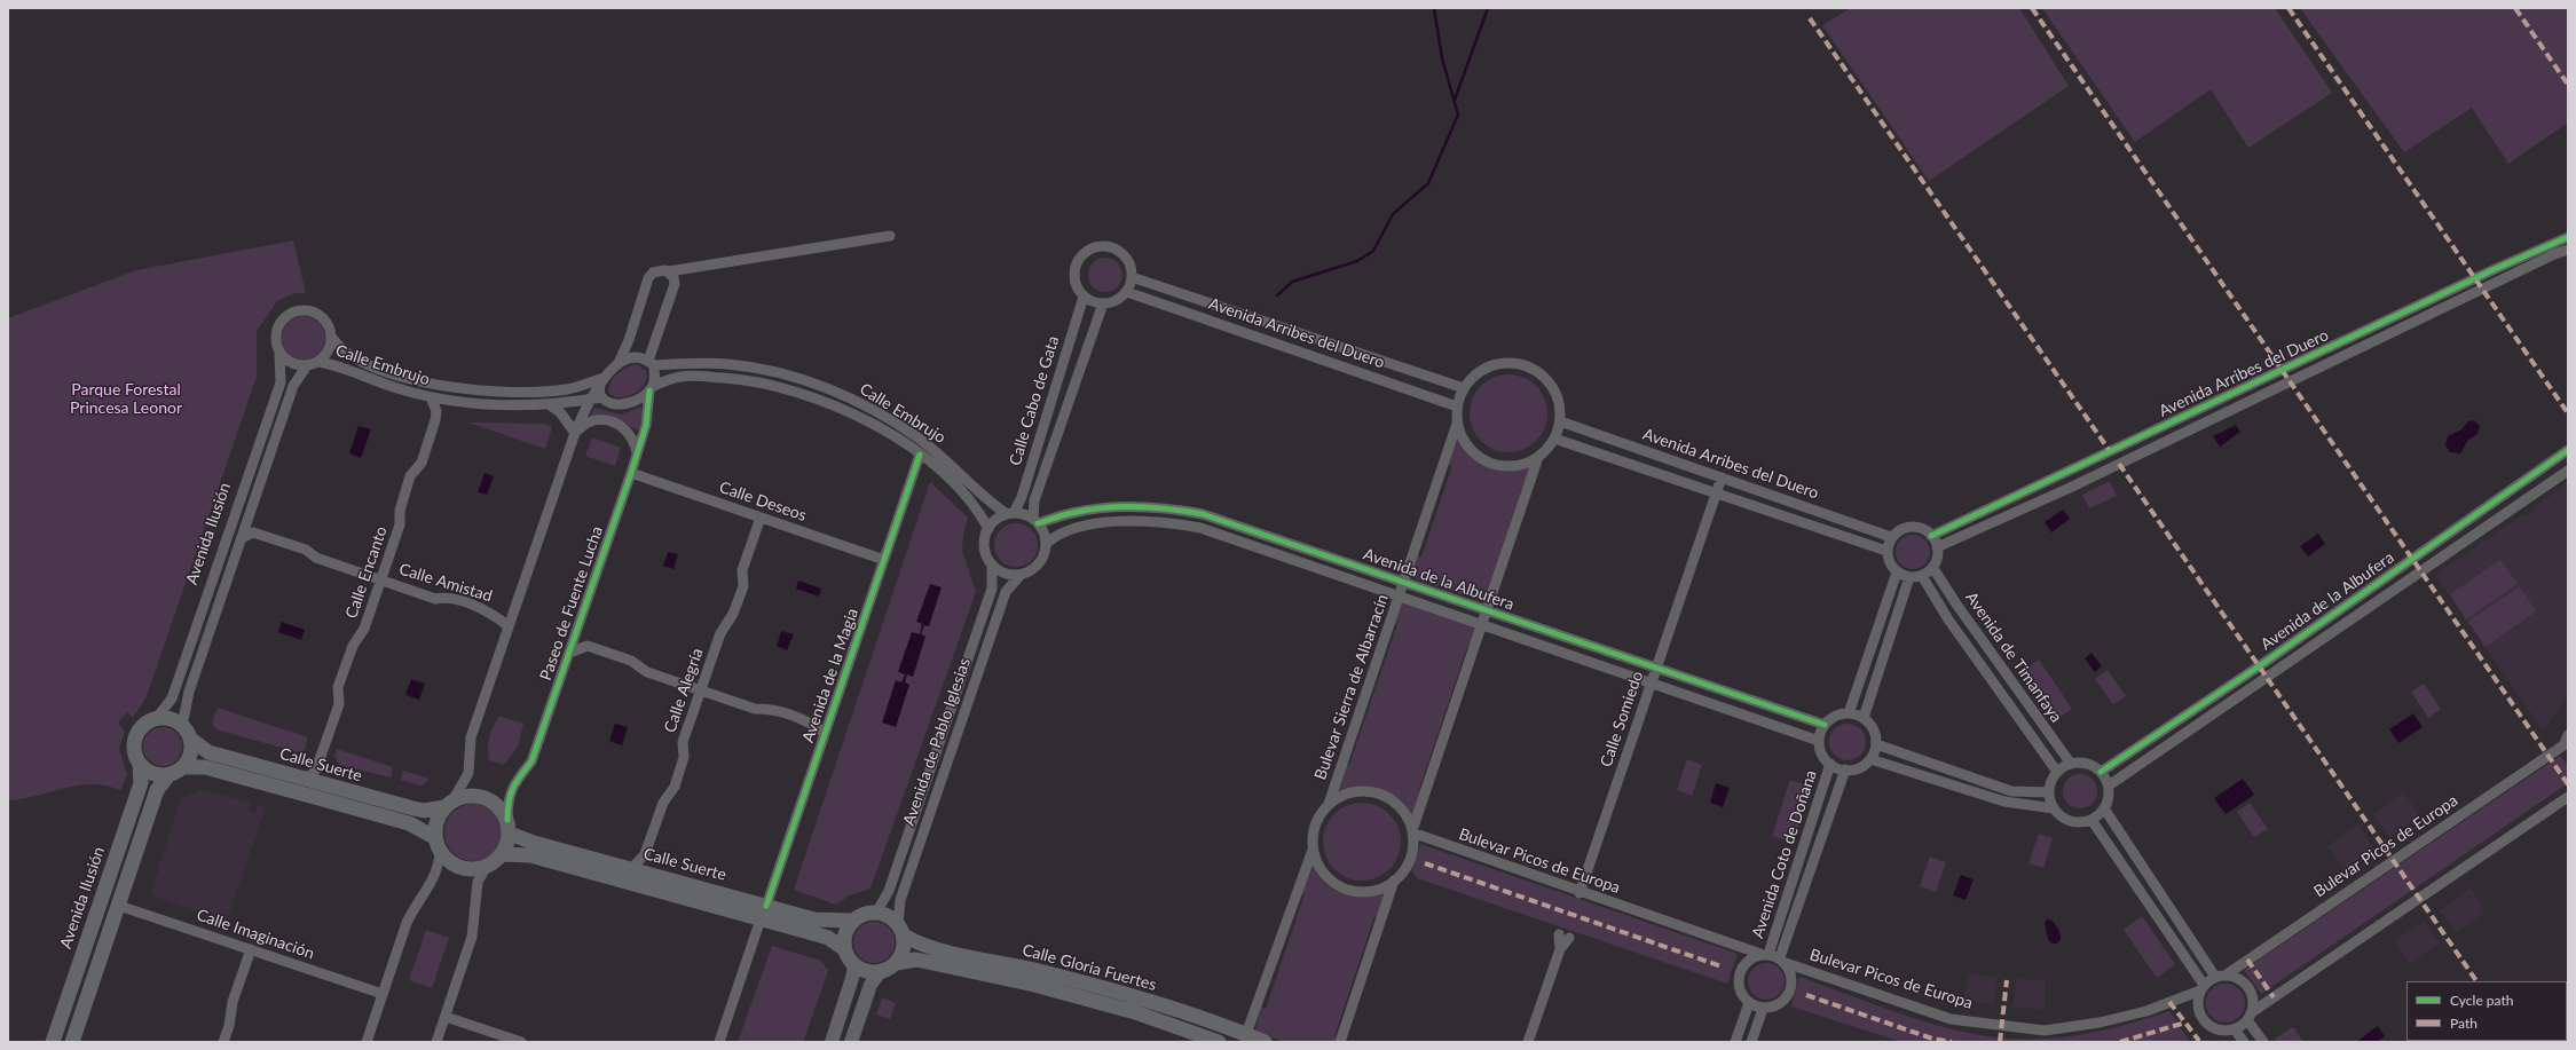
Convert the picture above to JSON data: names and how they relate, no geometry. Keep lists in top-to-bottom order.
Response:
{
  "streets": {
    "main road": ["Avenida Ilusión", "Calle Suerte", "Calle Gloria Fuertes"],
    "street": [
      "Avenida Arribes del Duero",
      "Calle Embrujo",
      "Calle Cabo de Gata",
      "Calle Deseos",
      "Calle Encanto",
      "Avenida de la Albufera",
      "Calle Amistad",
      "Paseo de Fuente Lucha",
      "Avenida de Timanfaya",
      "Avenida de la Magia",
      "Bulevar Sierra de Albarracín",
      "Calle Alegría",
      "Calle Somiedo",
      "Avenida de Pablo Iglesias",
      "Bulevar Picos de Europa",
      "Avenida Coto de Doñana",
      "Calle Imaginación"
    ]
  },
  "crossings": [
    ["Avenida Arribes del Duero", "Calle Cabo de Gata"],
    ["Avenida Arribes del Duero", "Avenida de Timanfaya"],
    ["Avenida Arribes del Duero", "Bulevar Sierra de Albarracín"],
    ["Avenida Arribes del Duero", "Calle Somiedo"],
    ["Calle Embrujo", "Calle Cabo de Gata"],
    ["Calle Embrujo", "Avenida Ilusión"],
    ["Calle Embrujo", "Calle Encanto"],
    ["Calle Embrujo", "Avenida de la Albufera"],
    ["Calle Embrujo", "Paseo de Fuente Lucha"],
    ["Calle Embrujo", "Avenida de la Magia"],
    ["Calle Embrujo", "Avenida de Pablo Iglesias"],
    ["Calle Cabo de Gata", "Avenida de la Albufera"],
    ["Calle Cabo de Gata", "Avenida de Pablo Iglesias"],
    ["Calle Deseos", "Paseo de Fuente Lucha"],
    ["Calle Deseos", "Avenida de la Magia"],
    ["Calle Deseos", "Calle Alegría"],
    ["Avenida Ilusión", "Calle Amistad"],
    ["Avenida Ilusión", "Calle Suerte"],
    ["Calle Encanto", "Calle Amistad"],
    ["Calle Encanto", "Calle Suerte"],
    ["Avenida de la Albufera", "Avenida de Timanfaya"],
    ["Avenida de la Albufera", "Bulevar Sierra de Albarracín"],
    ["Avenida de la Albufera", "Calle Somiedo"],
    ["Avenida de la Albufera", "Avenida de Pablo Iglesias"],
    ["Avenida de la Albufera", "Avenida Coto de Doñana"],
    ["Paseo de Fuente Lucha", "Calle Suerte"],
    ["Avenida de la Magia", "Calle Suerte"],
    ["Bulevar Sierra de Albarracín", "Bulevar Picos de Europa"],
    ["Calle Alegría", "Calle Suerte"],
    ["Calle Somiedo", "Bulevar Picos de Europa"],
    ["Avenida de Pablo Iglesias", "Calle Suerte"],
    ["Avenida de Pablo Iglesias", "Calle Gloria Fuertes"],
    ["Calle Suerte", "Calle Gloria Fuertes"],
    ["Bulevar Picos de Europa", "Avenida Coto de Doñana"]
  ],
  "parks": ["Parque Forestal Princesa Leonor"],
  "legend": ["Cycle path", "Path"]
}
